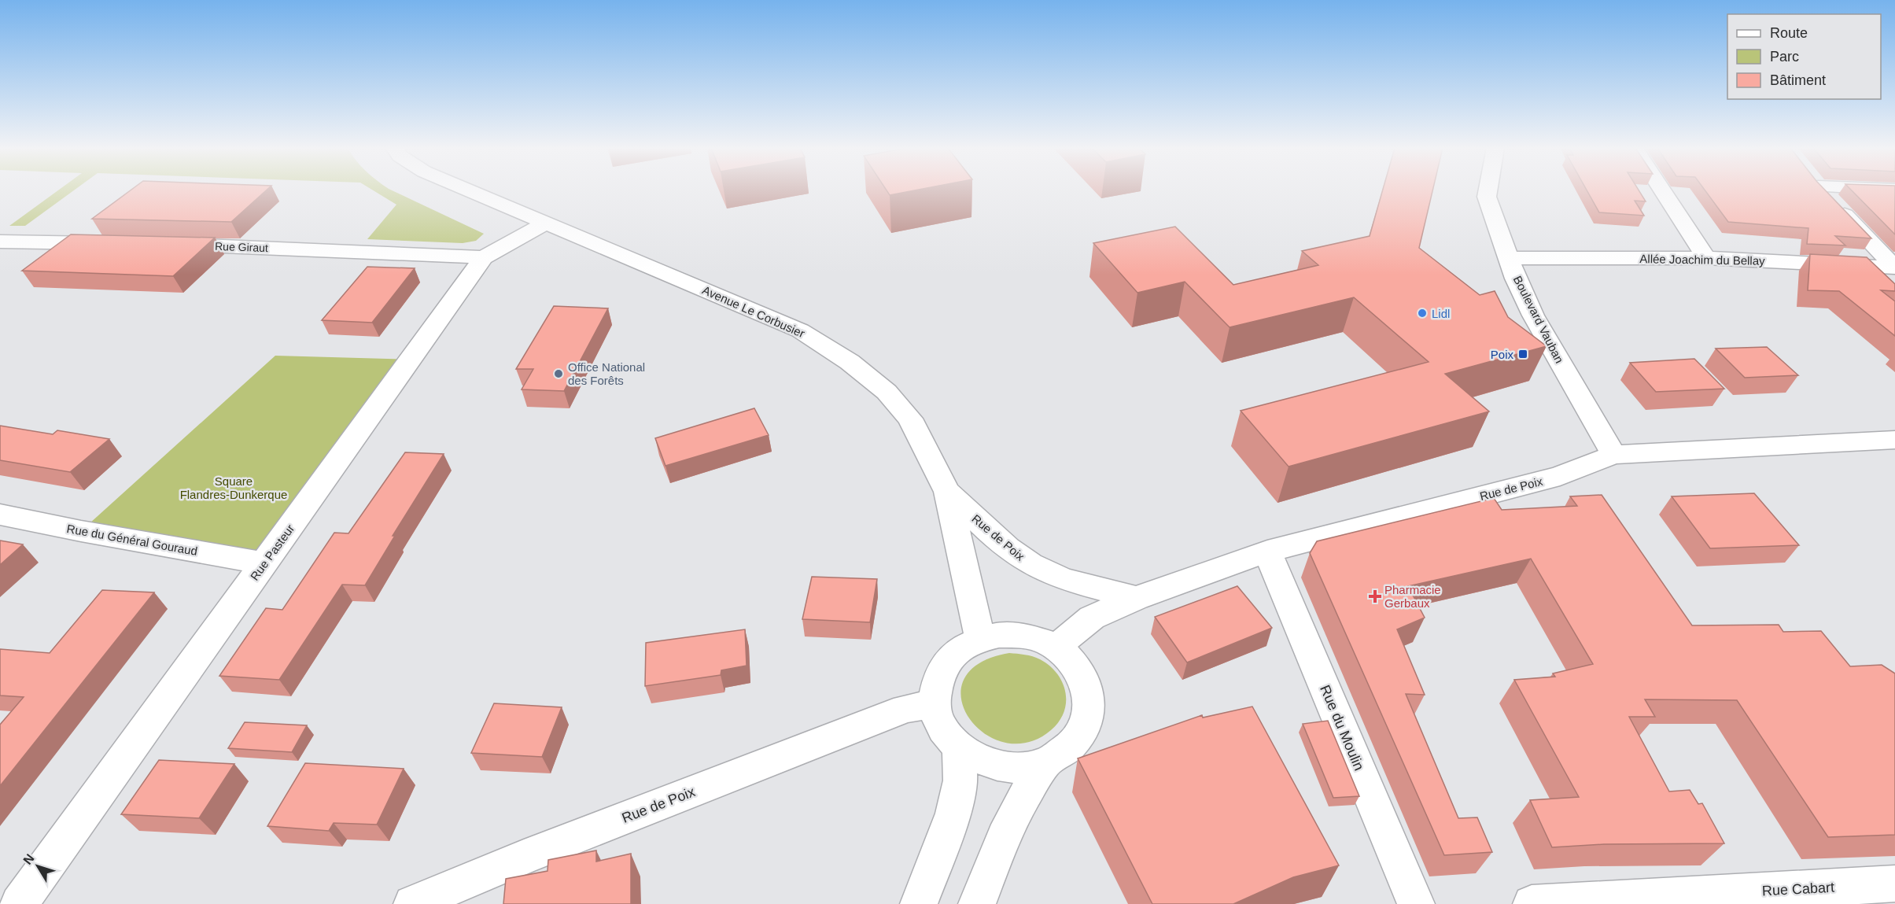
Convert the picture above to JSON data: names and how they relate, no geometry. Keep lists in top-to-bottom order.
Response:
{
  "streets": {
    "street": [
      "Rue Giraut",
      "Allée Joachim du Bellay",
      "Avenue Le Corbusier",
      "Boulevard Vauban",
      "Rue de Poix",
      "Rue du Général Gouraud",
      "Rue Pasteur",
      "Rue du Moulin",
      "Rue Cabart"
    ]
  },
  "crossings": [
    ["Rue Giraut", "Rue Pasteur"],
    ["Allée Joachim du Bellay", "Boulevard Vauban"],
    ["Avenue Le Corbusier", "Rue de Poix"],
    ["Avenue Le Corbusier", "Rue Pasteur"],
    ["Boulevard Vauban", "Rue de Poix"],
    ["Rue de Poix", "Rue du Moulin"],
    ["Rue du Général Gouraud", "Rue Pasteur"]
  ],
  "parks": ["Square Flandres-Dunkerque"],
  "places": {
    "other": ["Lidl", "Office National des Forêts"],
    "transit": ["Poix"],
    "health": ["Pharmacie Gerbaux"]
  },
  "legend": ["Route", "Parc", "Bâtiment"],
  "north": "top left"
}
